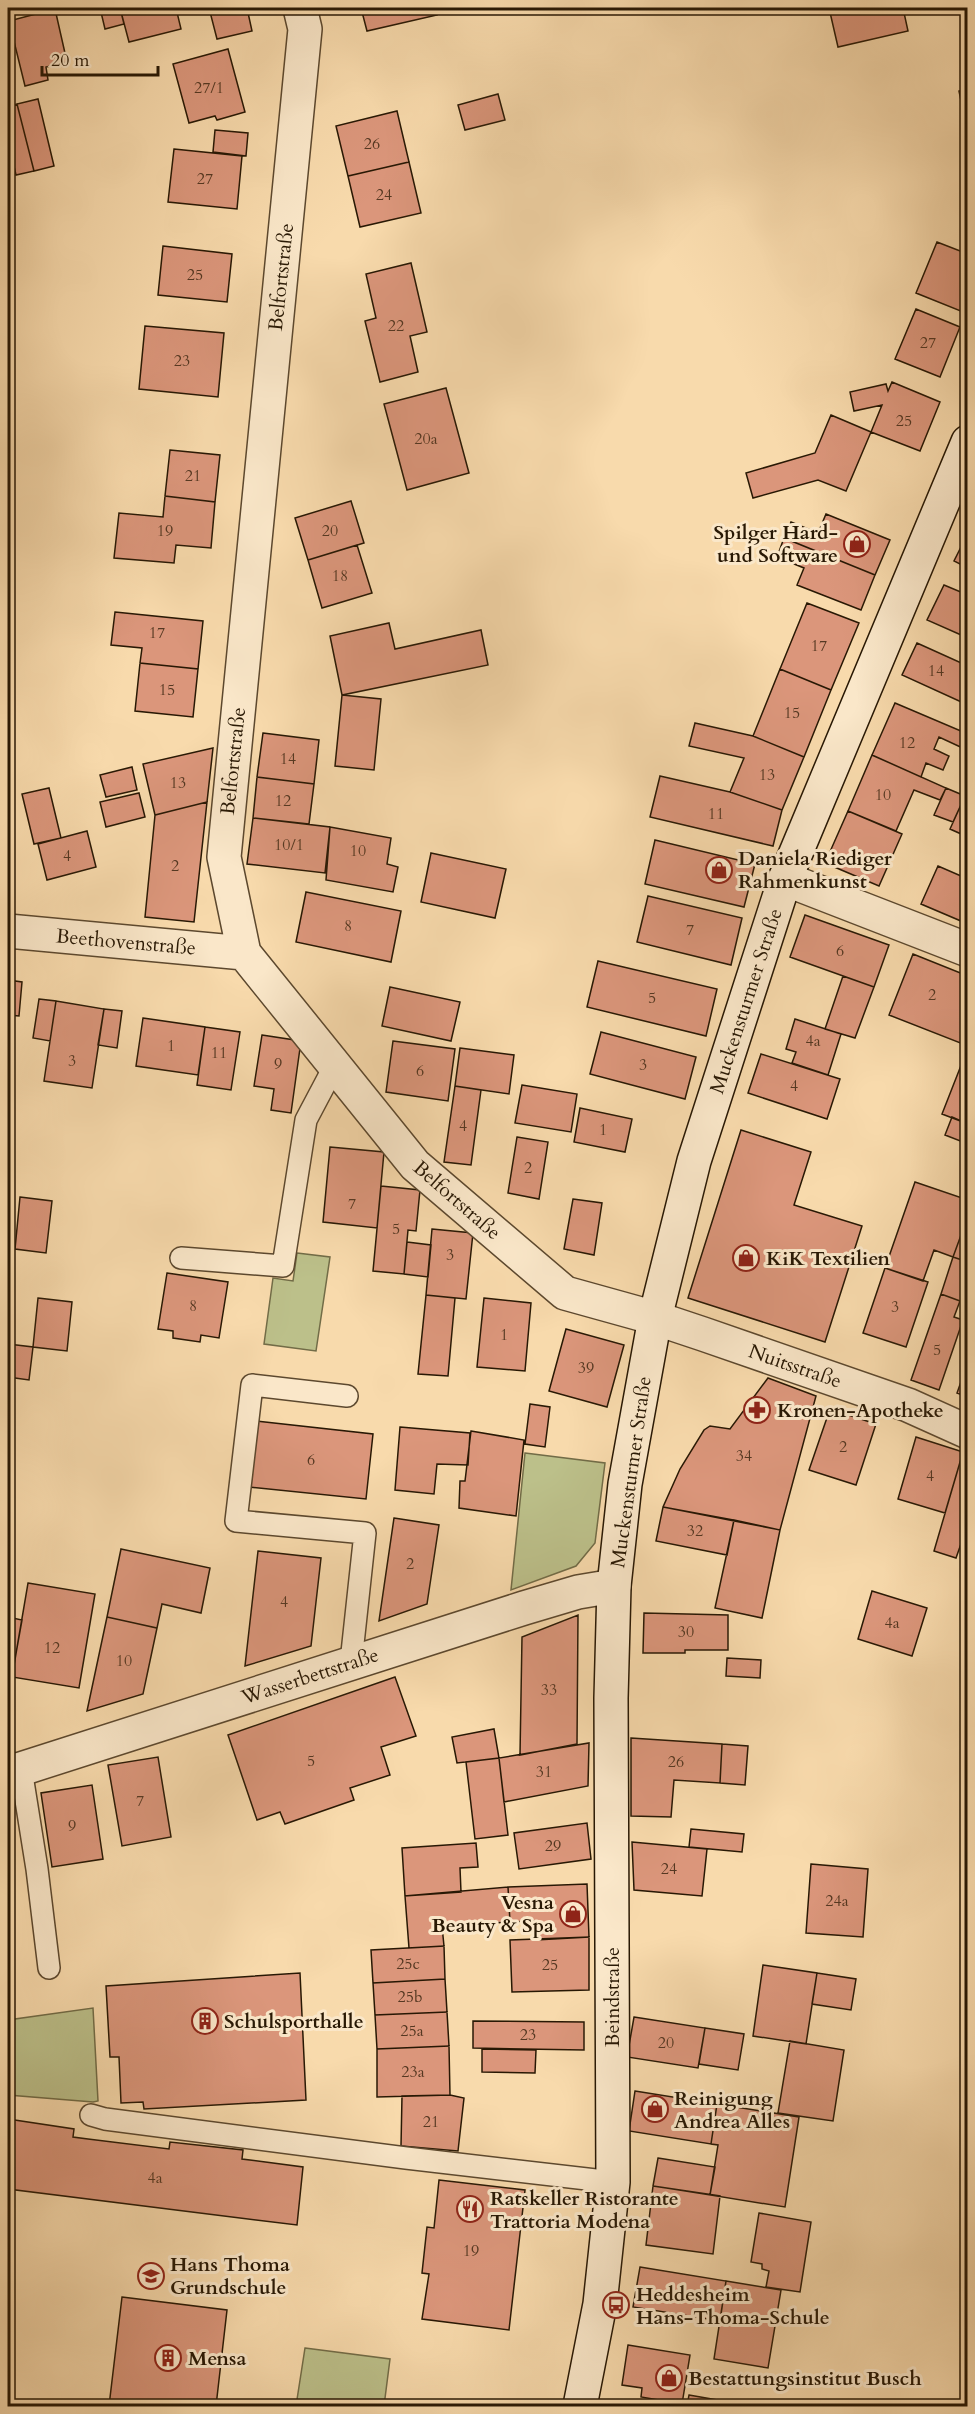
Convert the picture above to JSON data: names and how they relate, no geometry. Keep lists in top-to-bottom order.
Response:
{
  "streets": {
    "street": [
      "Belfortstraße",
      "Beethovenstraße",
      "Muckensturmer Straße",
      "Nuitsstraße",
      "Wasserbettstraße",
      "Beindstraße"
    ]
  },
  "crossings": [
    ["Belfortstraße", "Beethovenstraße"],
    ["Belfortstraße", "Muckensturmer Straße"],
    ["Belfortstraße", "Nuitsstraße"],
    ["Muckensturmer Straße", "Nuitsstraße"],
    ["Muckensturmer Straße", "Wasserbettstraße"],
    ["Muckensturmer Straße", "Beindstraße"],
    ["Wasserbettstraße", "Beindstraße"]
  ],
  "places": {
    "shop": [
      "Spilger Hard- und Software",
      "Daniela Riediger Rahmenkunst",
      "KiK Textilien",
      "Vesna Beauty & Spa",
      "Reinigung Andrea Alles",
      "Bestattungsinstitut Busch"
    ],
    "pharmacy": ["Kronen-Apotheke"],
    "building": ["Schulsporthalle", "Mensa"],
    "restaurant": ["Ratskeller Ristorante Trattoria Modena"],
    "school or university": ["Hans Thoma Grundschule"],
    "bus stop": ["Heddesheim Hans-Thoma-Schule"]
  },
  "house_numbers": [
    "27/1",
    "26",
    "27",
    "24",
    "25",
    "22",
    "27",
    "23",
    "25",
    "20a",
    "21",
    "19",
    "20",
    "18",
    "17",
    "17",
    "14",
    "15",
    "15",
    "12",
    "14",
    "13",
    "13",
    "10",
    "12",
    "11",
    "10/1",
    "10",
    "4",
    "2",
    "8",
    "7",
    "6",
    "2",
    "5",
    "4a",
    "1",
    "11",
    "3",
    "9",
    "3",
    "6",
    "4",
    "4",
    "1",
    "2",
    "7",
    "5",
    "3",
    "8",
    "3",
    "1",
    "5",
    "39",
    "2",
    "34",
    "6",
    "4",
    "32",
    "2",
    "4",
    "4a",
    "30",
    "12",
    "10",
    "33",
    "5",
    "26",
    "31",
    "7",
    "9",
    "29",
    "24",
    "24a",
    "25c",
    "25",
    "25b",
    "25a",
    "23",
    "20",
    "23a",
    "21",
    "4a",
    "19"
  ],
  "scale_bar": "20 m"
}
